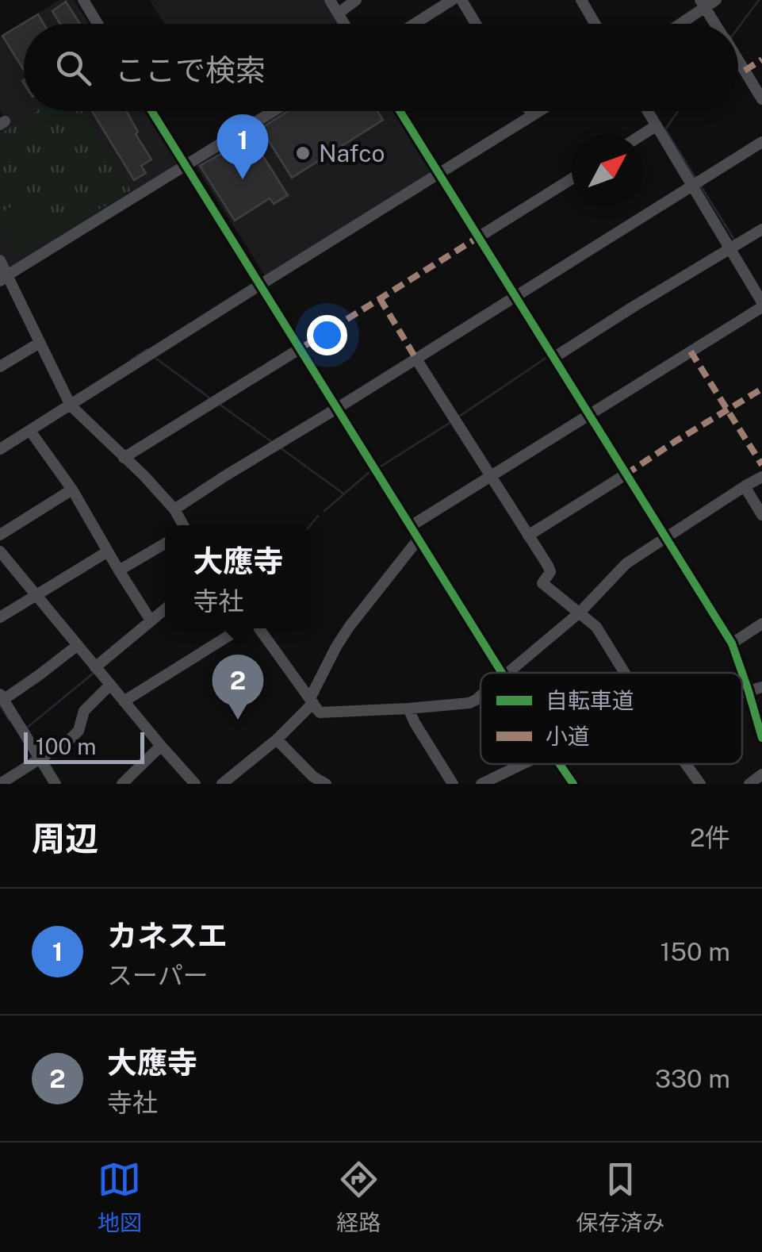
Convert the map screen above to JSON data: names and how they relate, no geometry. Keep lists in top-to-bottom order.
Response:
{
  "places": ["Nafco"],
  "legend": ["自転車道", "小道"],
  "scale_bar": "100 m",
  "north": "top right",
  "page": {
    "search": "ここで検索",
    "pins": ["1", "2"],
    "popup": ["大應寺", "寺社"],
    "scale": "100 m",
    "heading": ["周辺", "2件"],
    "list": [
      {
        "mark": "1",
        "name": "カネスエ",
        "note": "スーパー",
        "value": "150 m"
      },
      {
        "mark": "2",
        "name": "大應寺",
        "note": "寺社",
        "value": "330 m"
      }
    ],
    "nav": ["地図", "経路", "保存済み"]
  }
}
